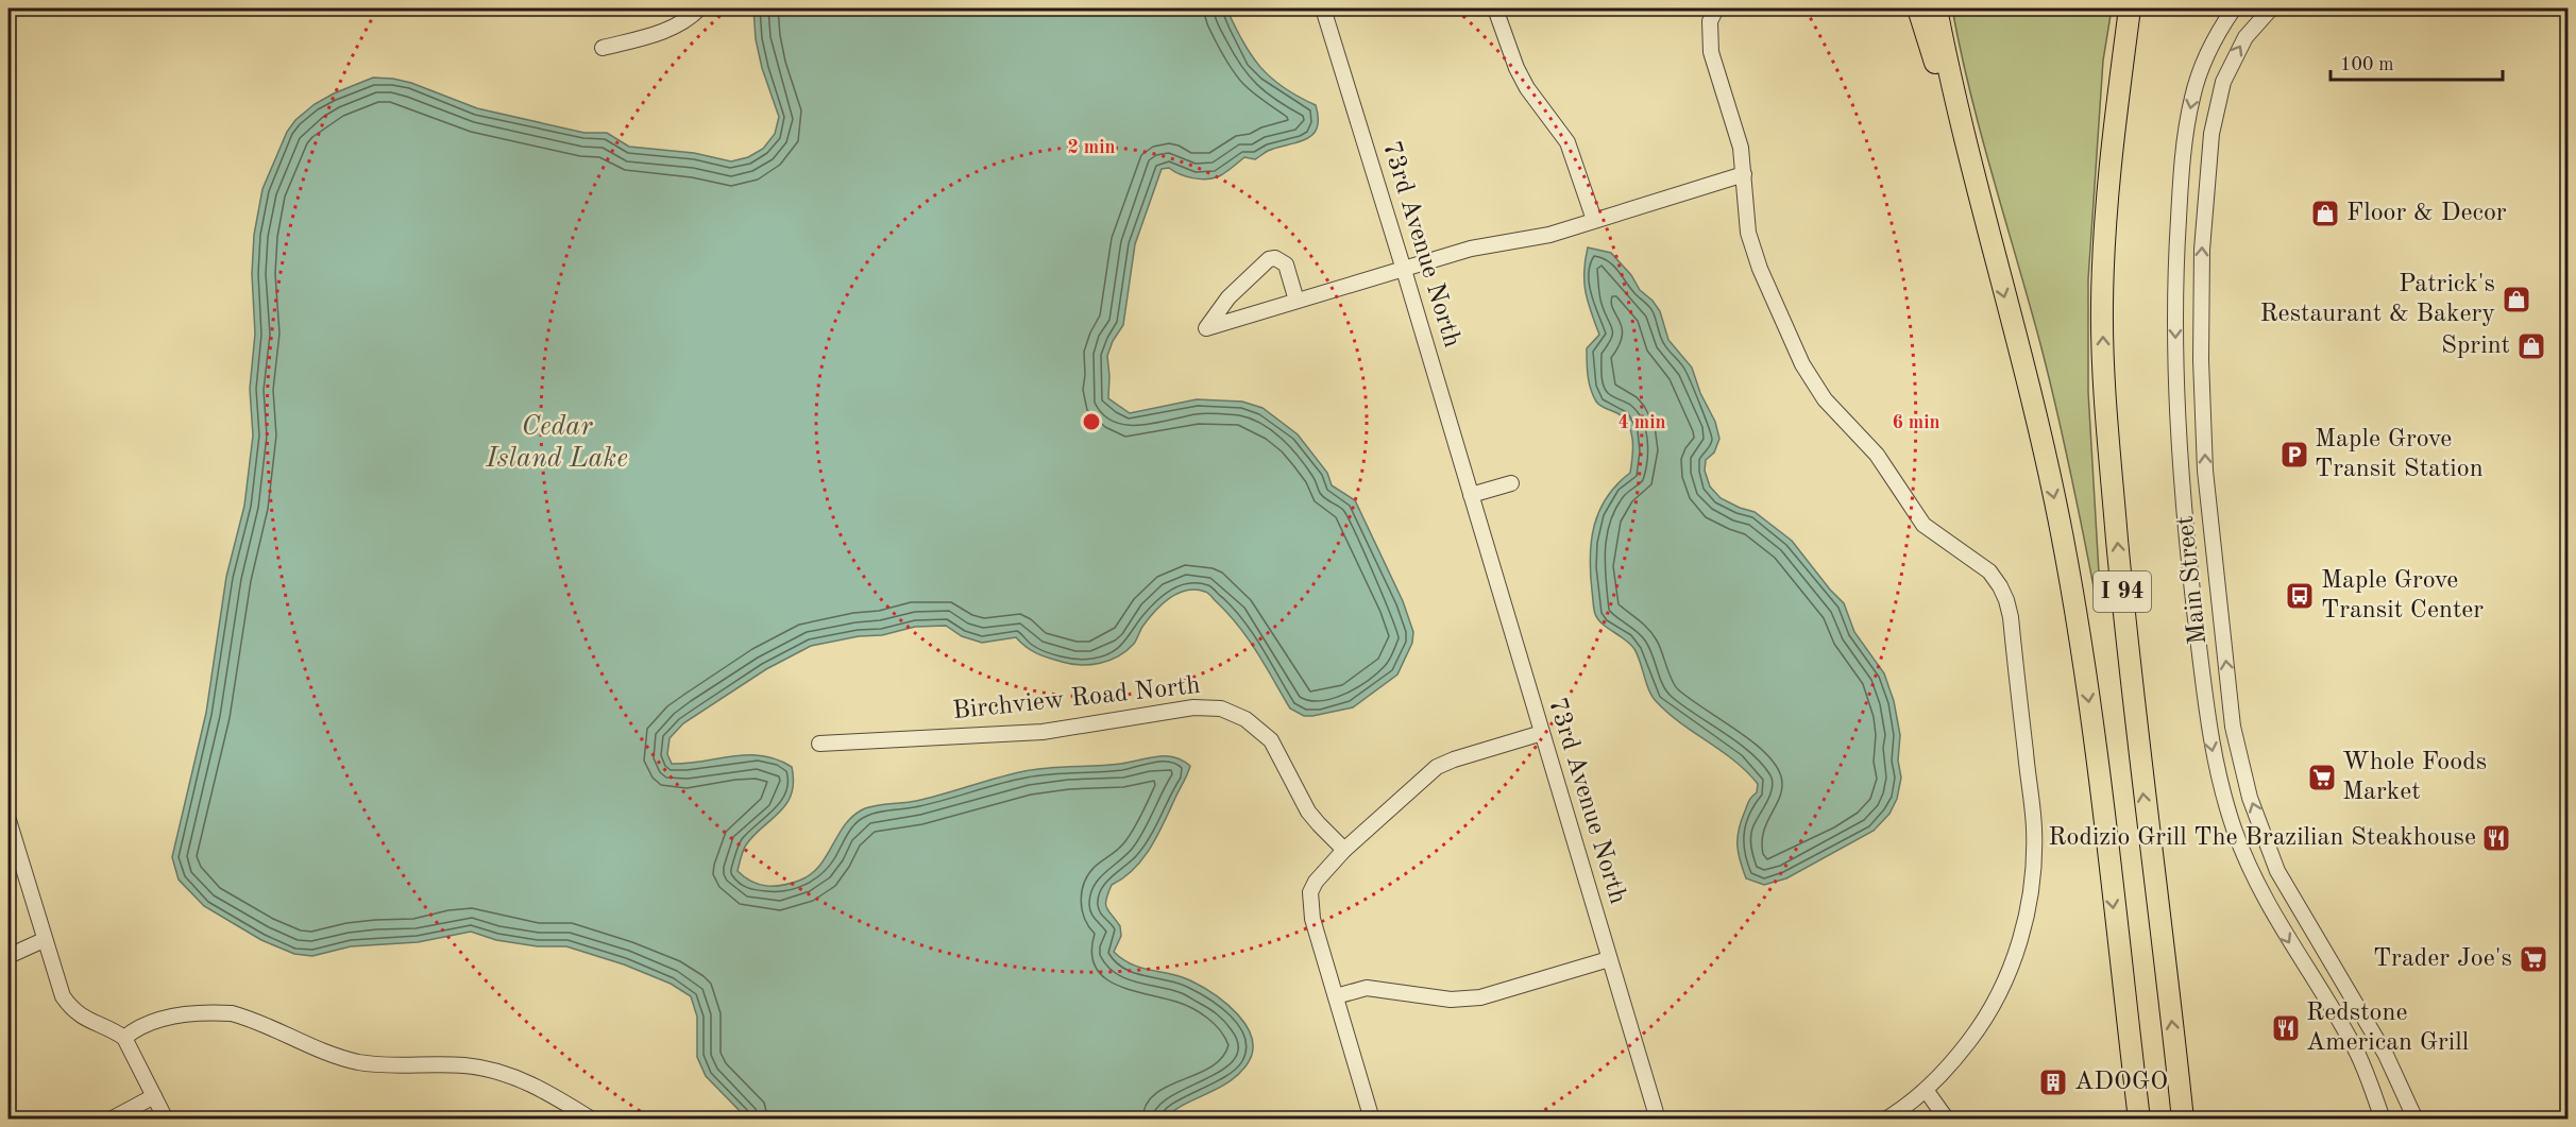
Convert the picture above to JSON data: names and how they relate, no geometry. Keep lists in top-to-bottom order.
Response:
{
  "streets": {
    "highway": ["I 94"],
    "street": ["73rd Avenue North", "Main Street", "Birchview Road North"]
  },
  "water": ["Cedar Island Lake"],
  "places": {
    "shop": ["Floor & Decor", "Patrick's Restaurant & Bakery", "Sprint"],
    "parking": ["Maple Grove Transit Station"],
    "bus stop": ["Maple Grove Transit Center"],
    "supermarket": ["Whole Foods Market", "Trader Joe's"],
    "restaurant": ["Rodizio Grill The Brazilian Steakhouse", "Redstone American Grill"],
    "building": ["ADOGO"]
  },
  "scale_bar": "100 m",
  "rings": ["2 min", "4 min", "6 min"]
}
